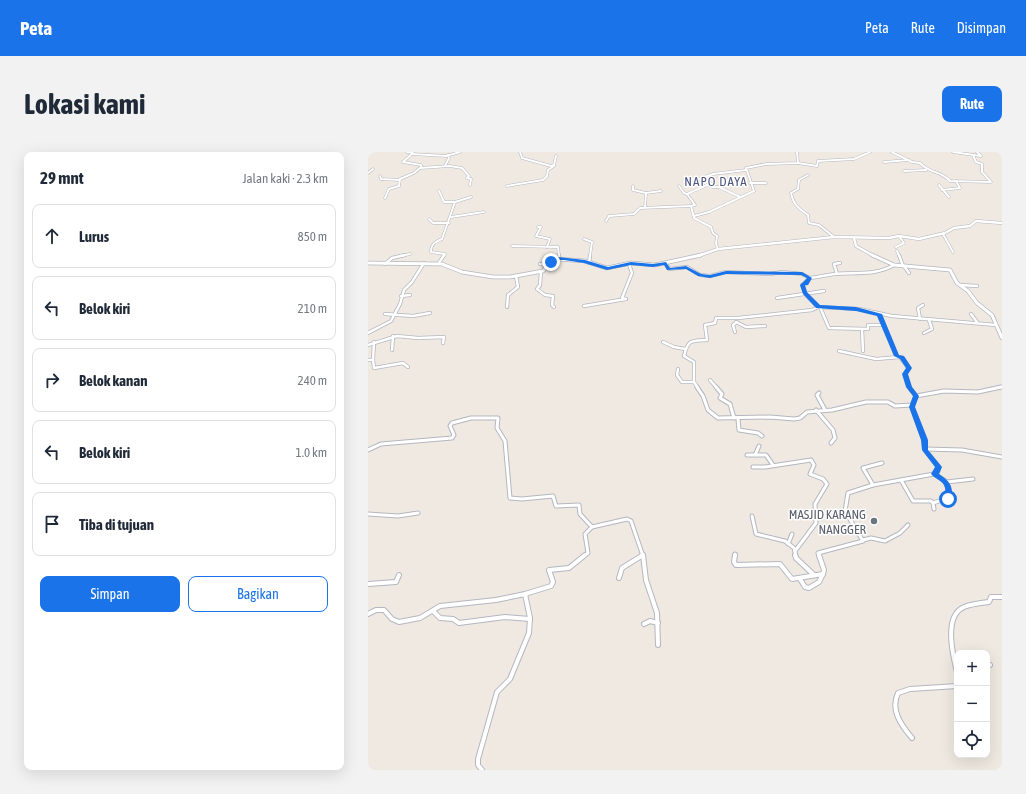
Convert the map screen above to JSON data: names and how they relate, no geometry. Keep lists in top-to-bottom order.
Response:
{
  "districts": ["NAPO DAYA"],
  "places": ["MASJID KARANG NANGGER"],
  "page": {
    "header": "Peta",
    "nav": ["Peta", "Rute", "Disimpan"],
    "buttons": [
      "Rute",
      ["Simpan", "Bagikan"]
    ],
    "title": "Lokasi kami",
    "heading": ["29 mnt", "Jalan kaki · 2.3 km"],
    "list": [
      ["Lurus", "850 m"],
      ["Belok kiri", "210 m"],
      ["Belok kanan", "240 m"],
      ["Belok kiri", "1.0 km"],
      "Tiba di tujuan"
    ],
    "map_buttons": ["+", "−"]
  }
}
